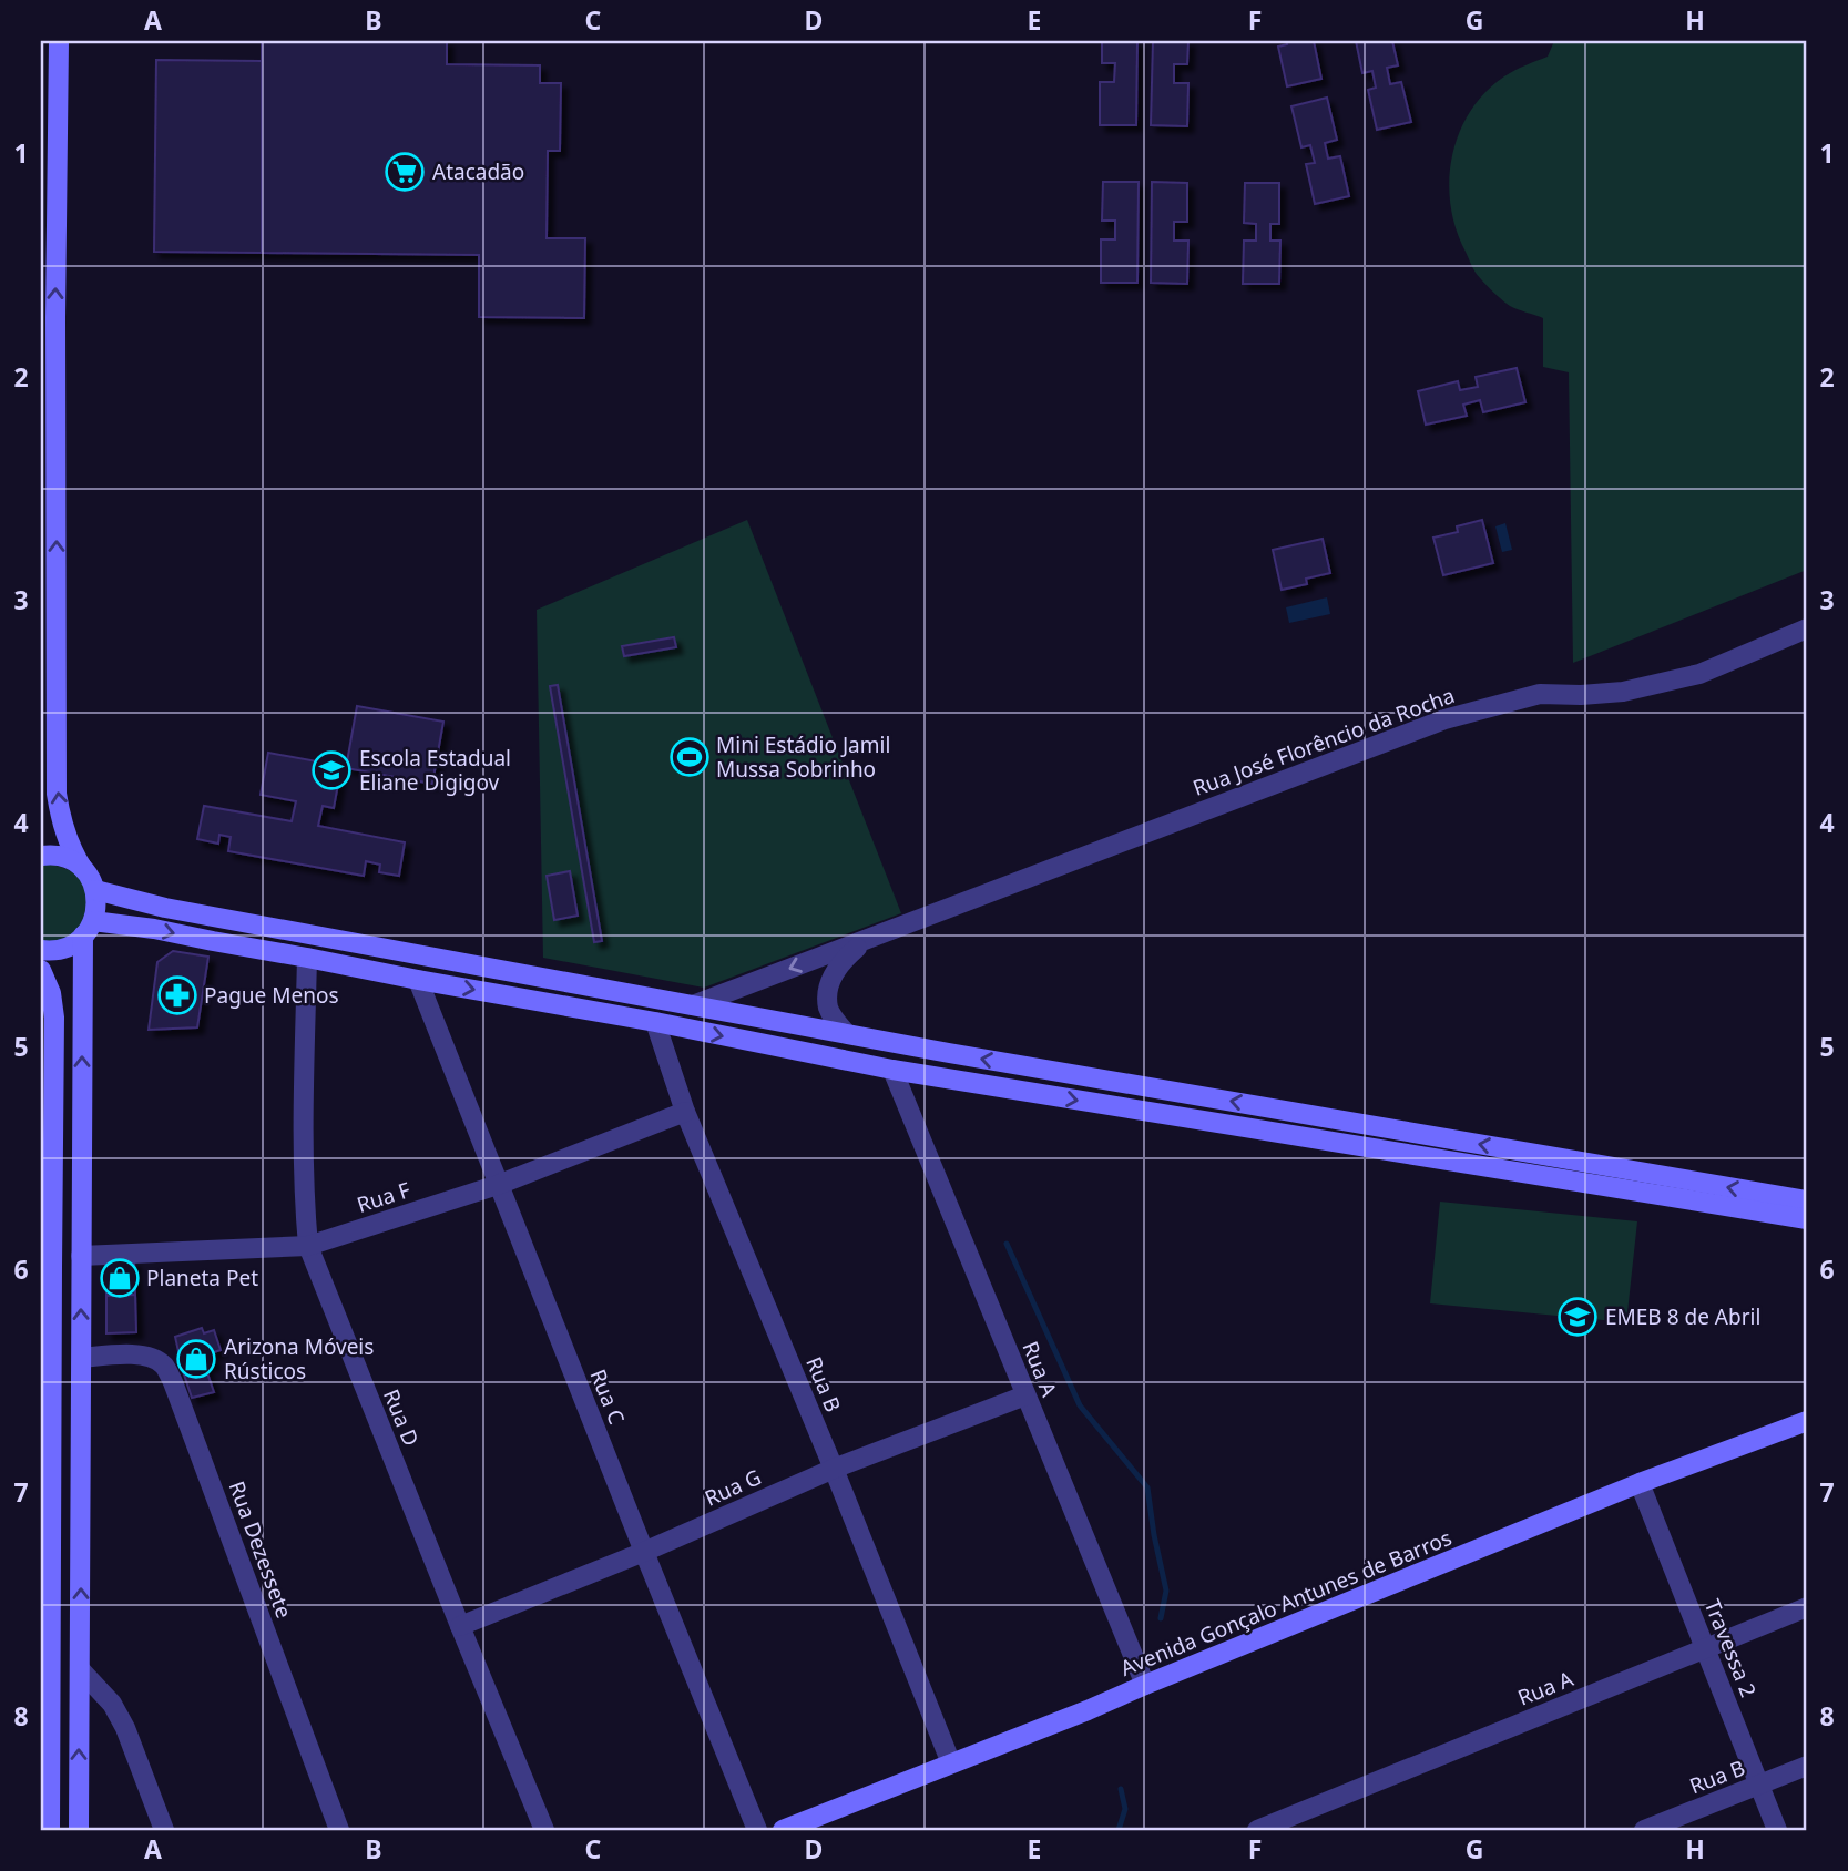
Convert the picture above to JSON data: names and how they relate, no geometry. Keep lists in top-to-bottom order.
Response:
{
  "streets": {
    "main road": ["Avenida Gonçalo Antunes de Barros"],
    "street": [
      "Rua José Florêncio da Rocha",
      "Rua F",
      "Rua A",
      "Rua B",
      "Rua C",
      "Rua D",
      "Rua G",
      "Rua Dezessete",
      "Travessa 2"
    ]
  },
  "crossings": [
    ["Rua F", "Rua B"],
    ["Rua F", "Rua C"],
    ["Rua F", "Rua D"],
    ["Rua A", "Rua G"],
    ["Rua A", "Avenida Gonçalo Antunes de Barros"],
    ["Rua A", "Travessa 2"],
    ["Rua B", "Rua G"],
    ["Rua B", "Avenida Gonçalo Antunes de Barros"],
    ["Rua B", "Travessa 2"],
    ["Rua C", "Rua G"],
    ["Rua D", "Rua G"],
    ["Avenida Gonçalo Antunes de Barros", "Travessa 2"]
  ],
  "places": {
    "supermarket": ["Atacadão"],
    "sports": ["Mini Estádio Jamil Mussa Sobrinho"],
    "school or university": ["Escola Estadual Eliane Digigov", "EMEB 8 de Abril"],
    "pharmacy": ["Pague Menos"],
    "shop": ["Planeta Pet", "Arizona Móveis Rústicos"]
  },
  "grid": {
    "columns": [
      "A",
      "B",
      "C",
      "D",
      "E",
      "F",
      "G",
      "H"
    ],
    "rows": [
      "1",
      "2",
      "3",
      "4",
      "5",
      "6",
      "7",
      "8"
    ]
  }
}
